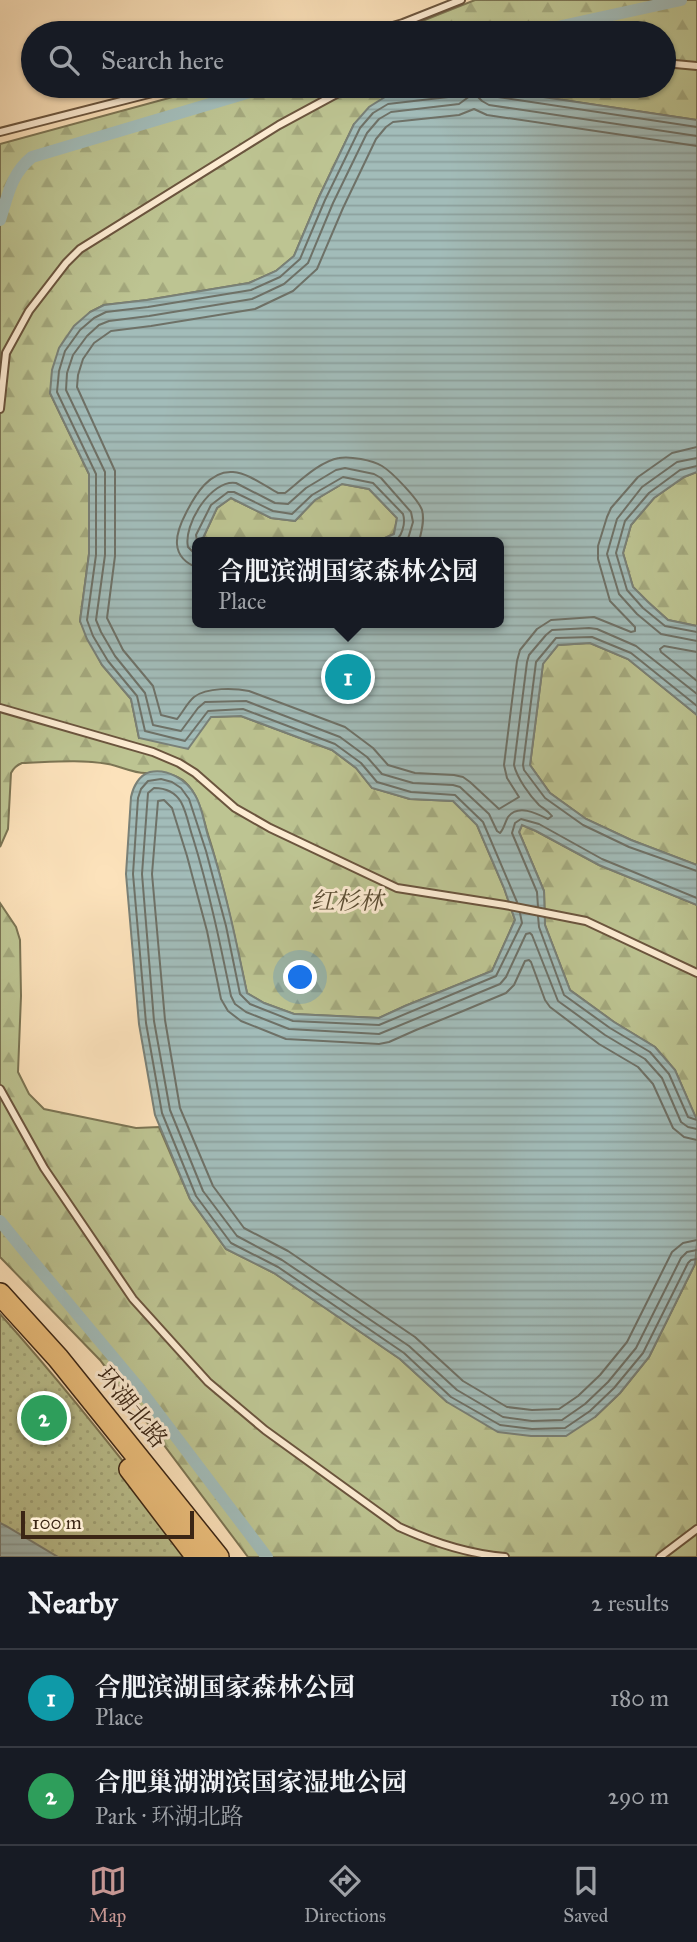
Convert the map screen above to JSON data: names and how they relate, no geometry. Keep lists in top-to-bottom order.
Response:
{
  "streets": {
    "main road": ["环湖北路"]
  },
  "parks": ["红杉林"],
  "scale_bar": "100 m",
  "page": {
    "search": "Search here",
    "popup": ["合肥滨湖国家森林公园", "Place"],
    "pins": ["1", "2"],
    "scale": "100 m",
    "heading": ["Nearby", "2 results"],
    "list": [
      {
        "mark": "1",
        "name": "合肥滨湖国家森林公园",
        "note": "Place",
        "value": "180 m"
      },
      {
        "mark": "2",
        "name": "合肥巢湖湖滨国家湿地公园",
        "note": "Park · 环湖北路",
        "value": "290 m"
      }
    ],
    "nav": ["Map", "Directions", "Saved"]
  }
}
